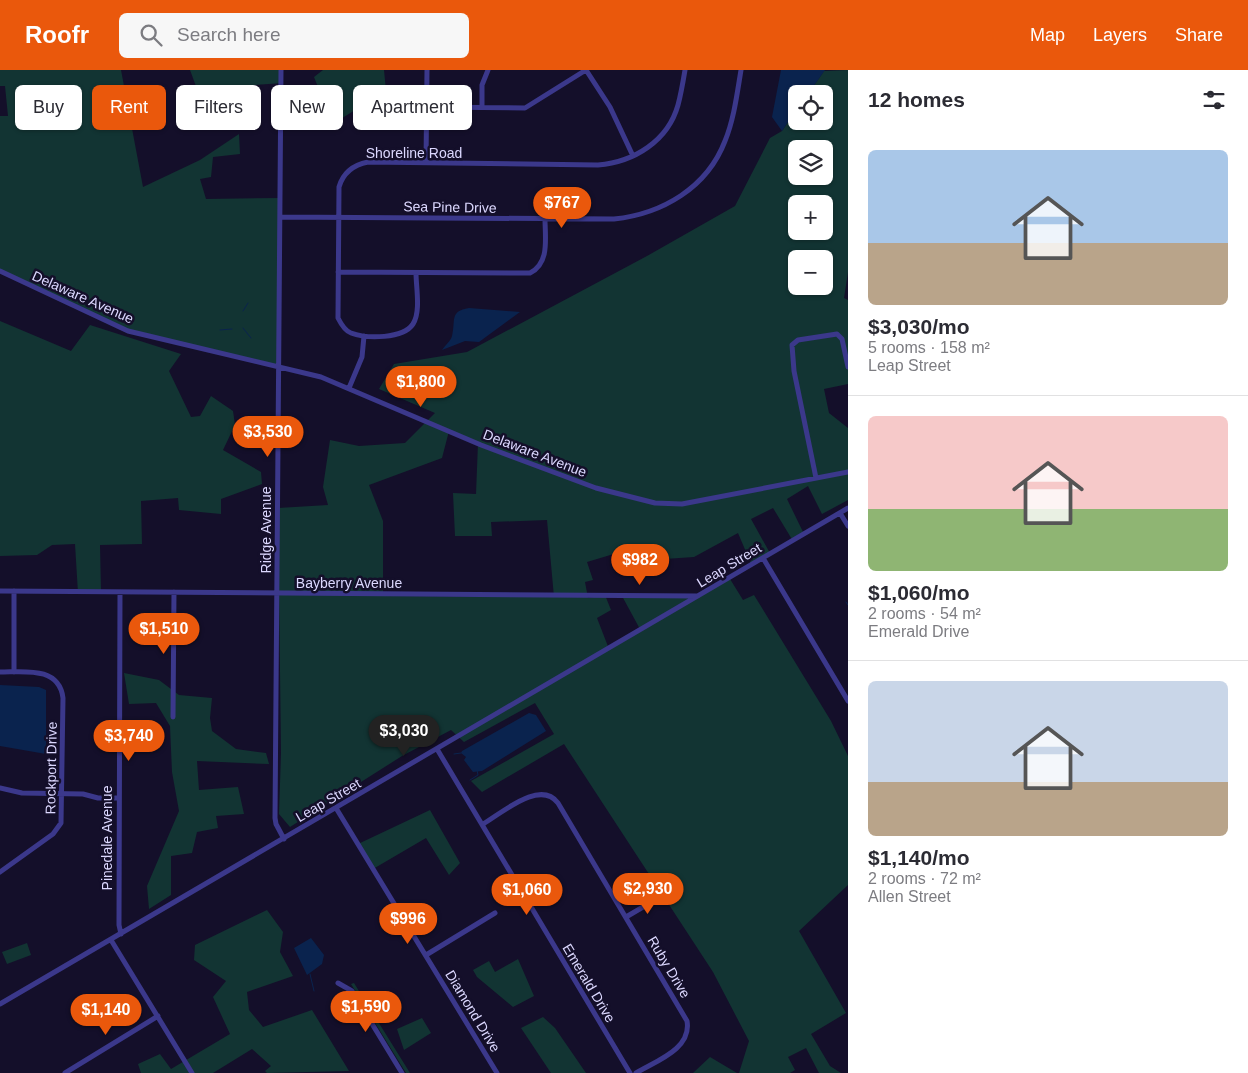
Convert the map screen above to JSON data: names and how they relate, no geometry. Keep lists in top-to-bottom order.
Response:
{
  "streets": {
    "street": [
      "Shoreline Road",
      "Sea Pine Drive",
      "Delaware Avenue",
      "Ridge Avenue",
      "Leap Street",
      "Bayberry Avenue",
      "Rockport Drive",
      "Pinedale Avenue",
      "Ruby Drive",
      "Emerald Drive",
      "Diamond Drive"
    ]
  },
  "crossings": [
    ["Shoreline Road", "Sea Pine Drive"],
    ["Sea Pine Drive", "Ridge Avenue"],
    ["Delaware Avenue", "Ridge Avenue"],
    ["Ridge Avenue", "Leap Street"],
    ["Ridge Avenue", "Bayberry Avenue"],
    ["Leap Street", "Bayberry Avenue"],
    ["Leap Street", "Pinedale Avenue"],
    ["Leap Street", "Emerald Drive"],
    ["Leap Street", "Diamond Drive"],
    ["Bayberry Avenue", "Pinedale Avenue"],
    ["Ruby Drive", "Emerald Drive"]
  ],
  "page": {
    "header": "Roofr",
    "search": "Search here",
    "nav": ["Map", "Layers", "Share"],
    "heading": "12 homes",
    "map_buttons": ["+", "−"],
    "chip": [
      "Buy",
      "Rent",
      "Filters",
      "New",
      "Apartment"
    ],
    "list": [
      {
        "name": "$3,030/mo",
        "note": "5 rooms · 158 m² · Leap Street"
      },
      {
        "name": "$1,060/mo",
        "note": "2 rooms · 54 m² · Emerald Drive"
      },
      {
        "name": "$1,140/mo",
        "note": "2 rooms · 72 m² · Allen Street"
      }
    ],
    "price": [
      "$767",
      "$1,800",
      "$3,530",
      "$982",
      "$1,510",
      "$3,030",
      "$3,740",
      "$2,930",
      "$1,060",
      "$996",
      "$1,590",
      "$1,140"
    ]
  }
}
